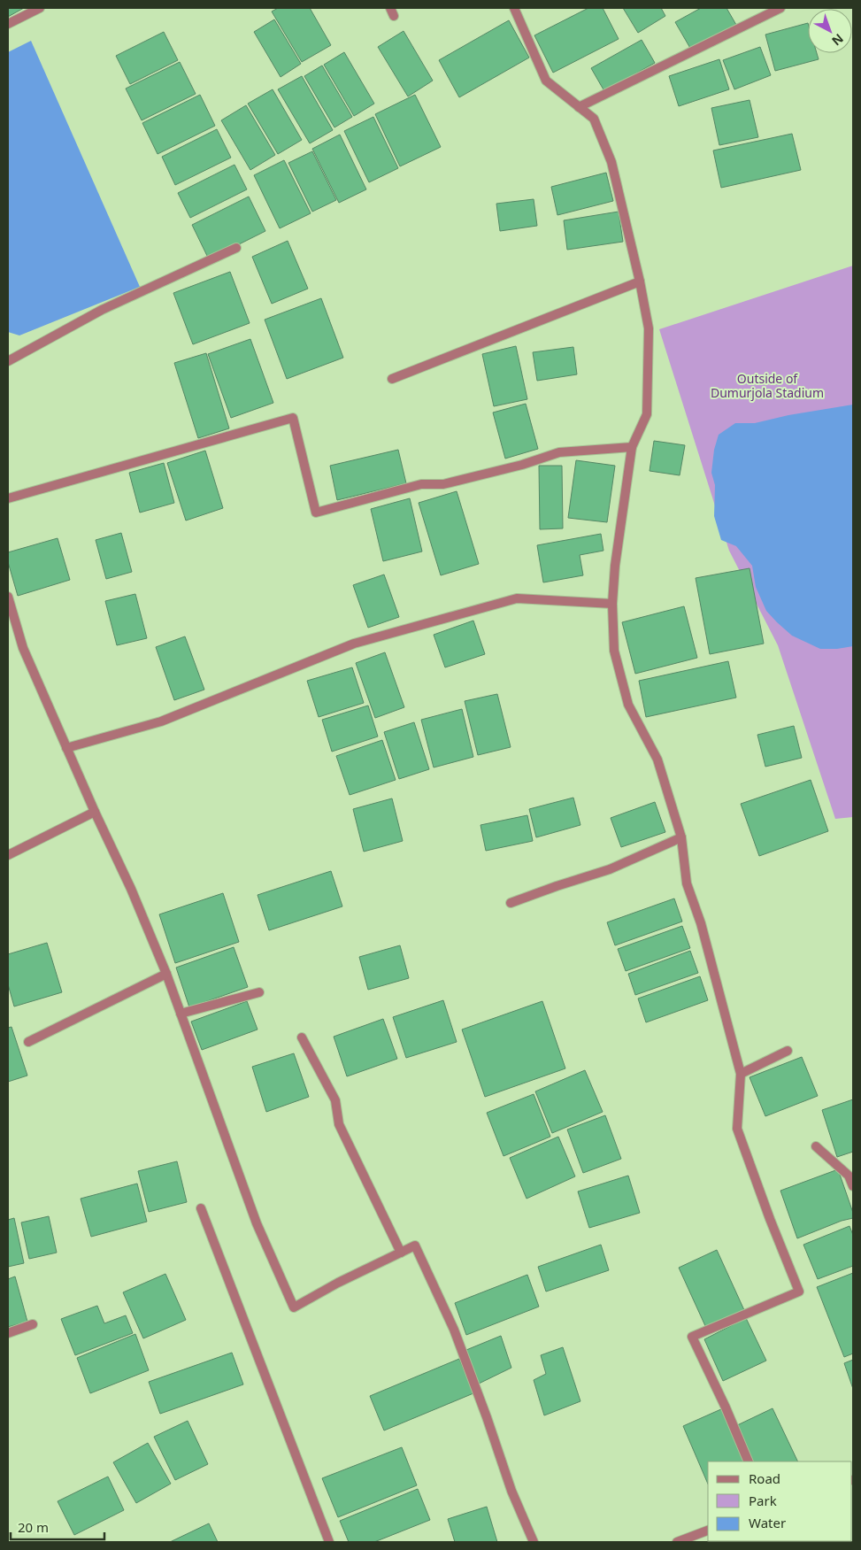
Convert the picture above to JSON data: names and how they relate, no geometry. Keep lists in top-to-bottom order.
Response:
{
  "parks": ["Outside of Dumurjola Stadium"],
  "legend": ["Road", "Park", "Water"],
  "scale_bar": "20 m",
  "north": "bottom right"
}
